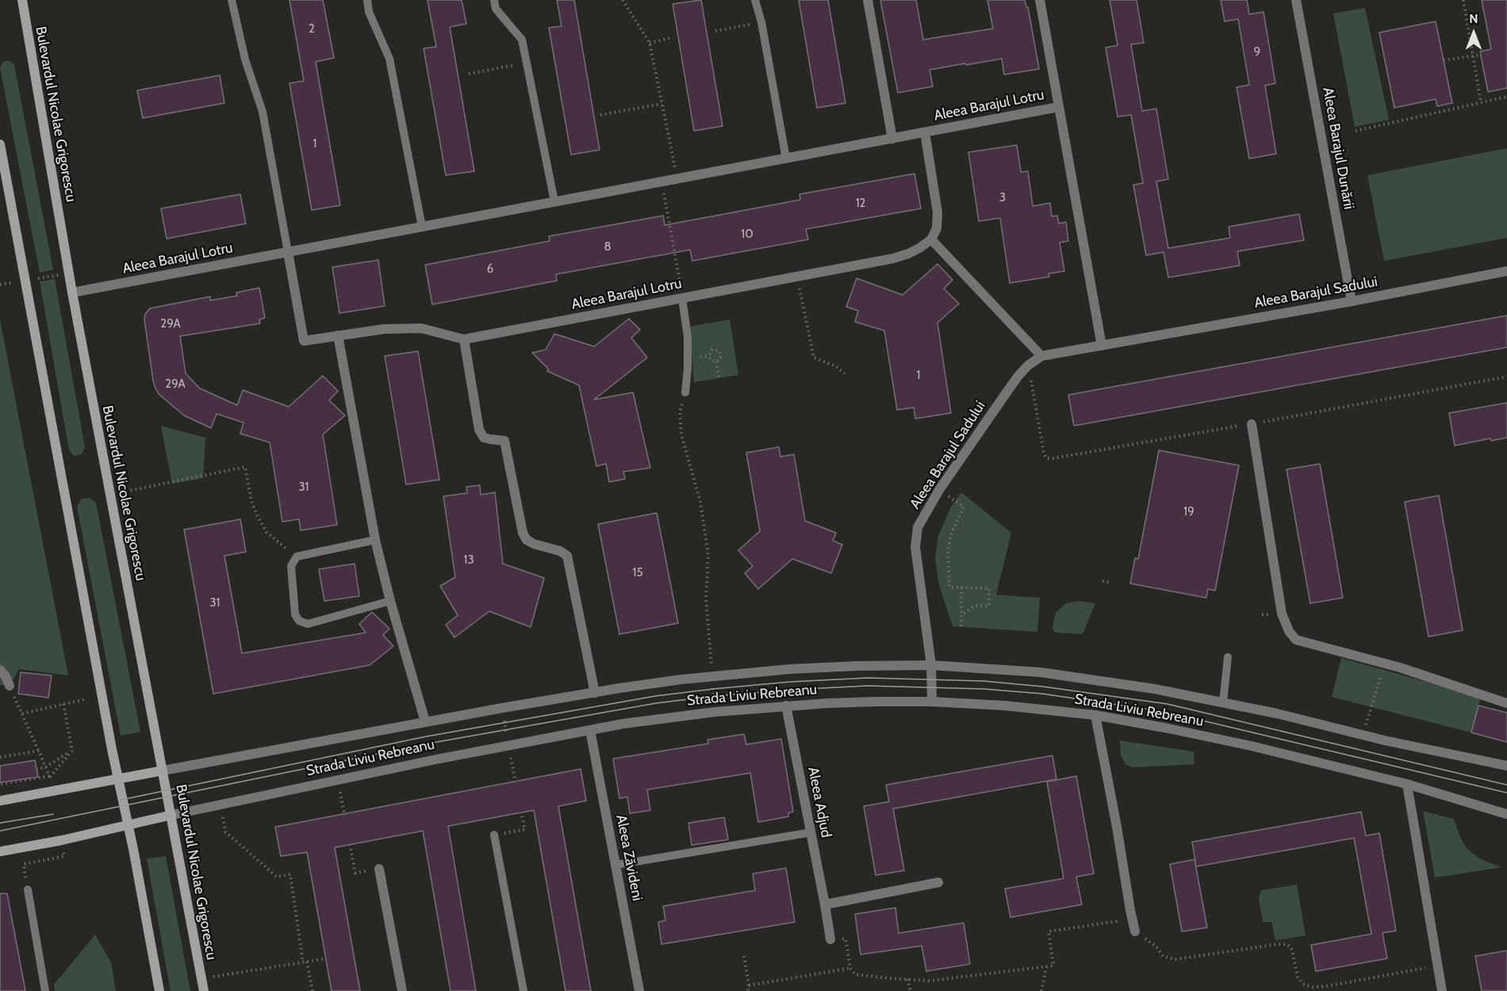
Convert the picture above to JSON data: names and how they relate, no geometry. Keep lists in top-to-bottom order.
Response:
{
  "streets": {
    "main road": ["Bulevardul Nicolae Grigorescu", "Strada Liviu Rebreanu"],
    "street": [
      "Aleea Barajul Lotru",
      "Aleea Barajul Dunării",
      "Aleea Barajul Sadului",
      "Aleea Adjud",
      "Aleea Zăvideni"
    ]
  },
  "crossings": [
    ["Aleea Barajul Lotru", "Bulevardul Nicolae Grigorescu"],
    ["Bulevardul Nicolae Grigorescu", "Strada Liviu Rebreanu"],
    ["Aleea Barajul Dunării", "Aleea Barajul Sadului"],
    ["Aleea Barajul Sadului", "Strada Liviu Rebreanu"],
    ["Strada Liviu Rebreanu", "Aleea Adjud"],
    ["Strada Liviu Rebreanu", "Aleea Zăvideni"]
  ],
  "house_numbers": [
    "2",
    "9",
    "1",
    "3",
    "12",
    "10",
    "8",
    "6",
    "29A",
    "1",
    "29A",
    "31",
    "19",
    "13",
    "15",
    "31"
  ],
  "north": "top"
}
